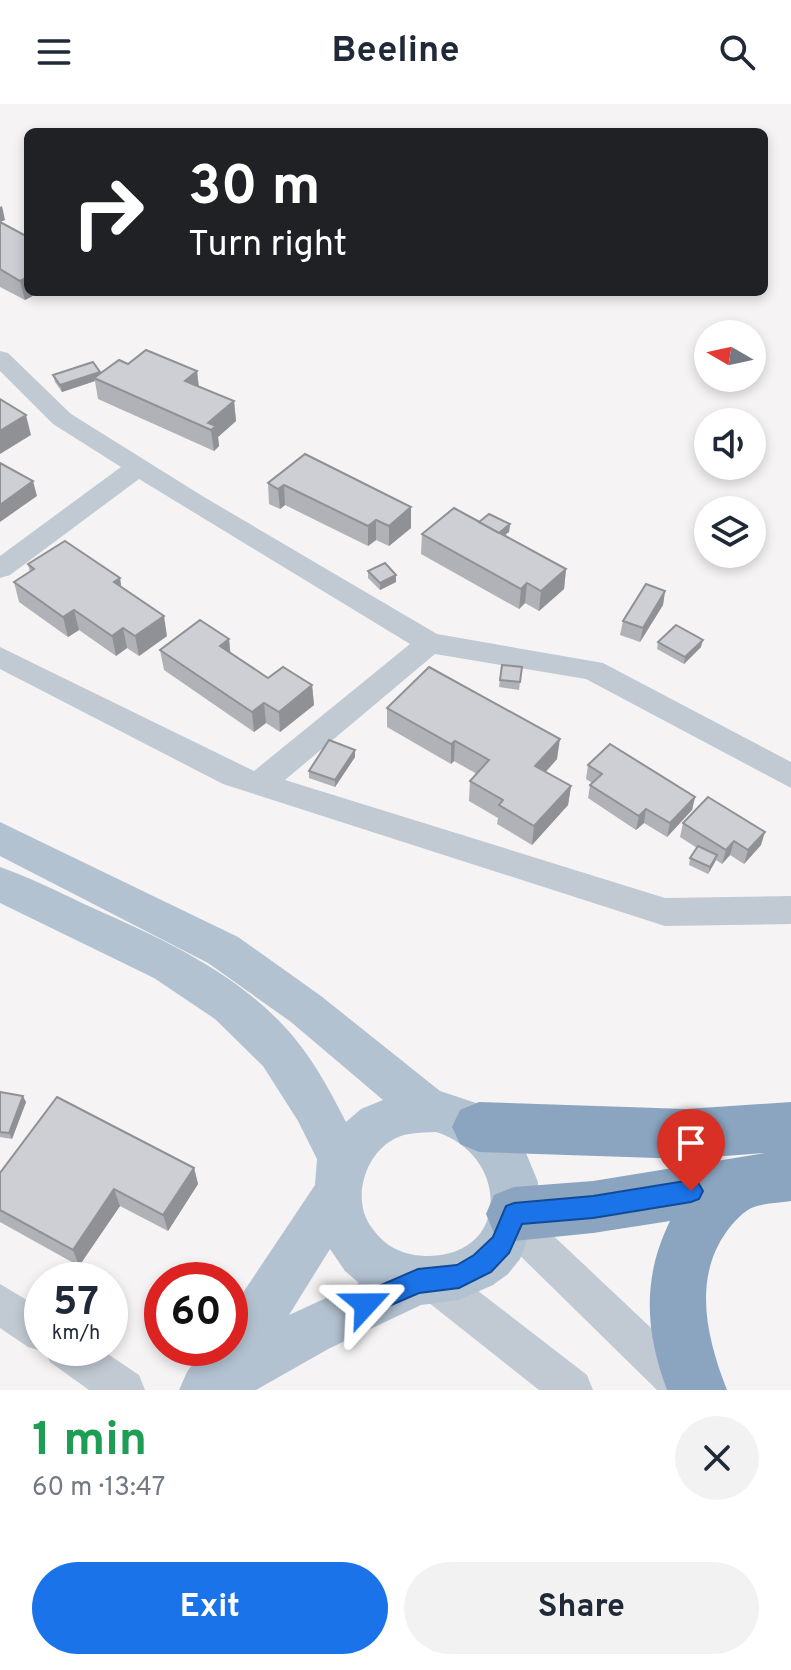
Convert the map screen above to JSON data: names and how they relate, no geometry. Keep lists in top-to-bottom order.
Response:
{
  "north": "left",
  "page": {
    "header": "Beeline",
    "turn": ["30 m", "Turn right"],
    "speed": "57 km/h",
    "limit": "60",
    "heading": ["1 min", "60 m · 13:47"],
    "buttons": ["Exit", "Share"]
  }
}
